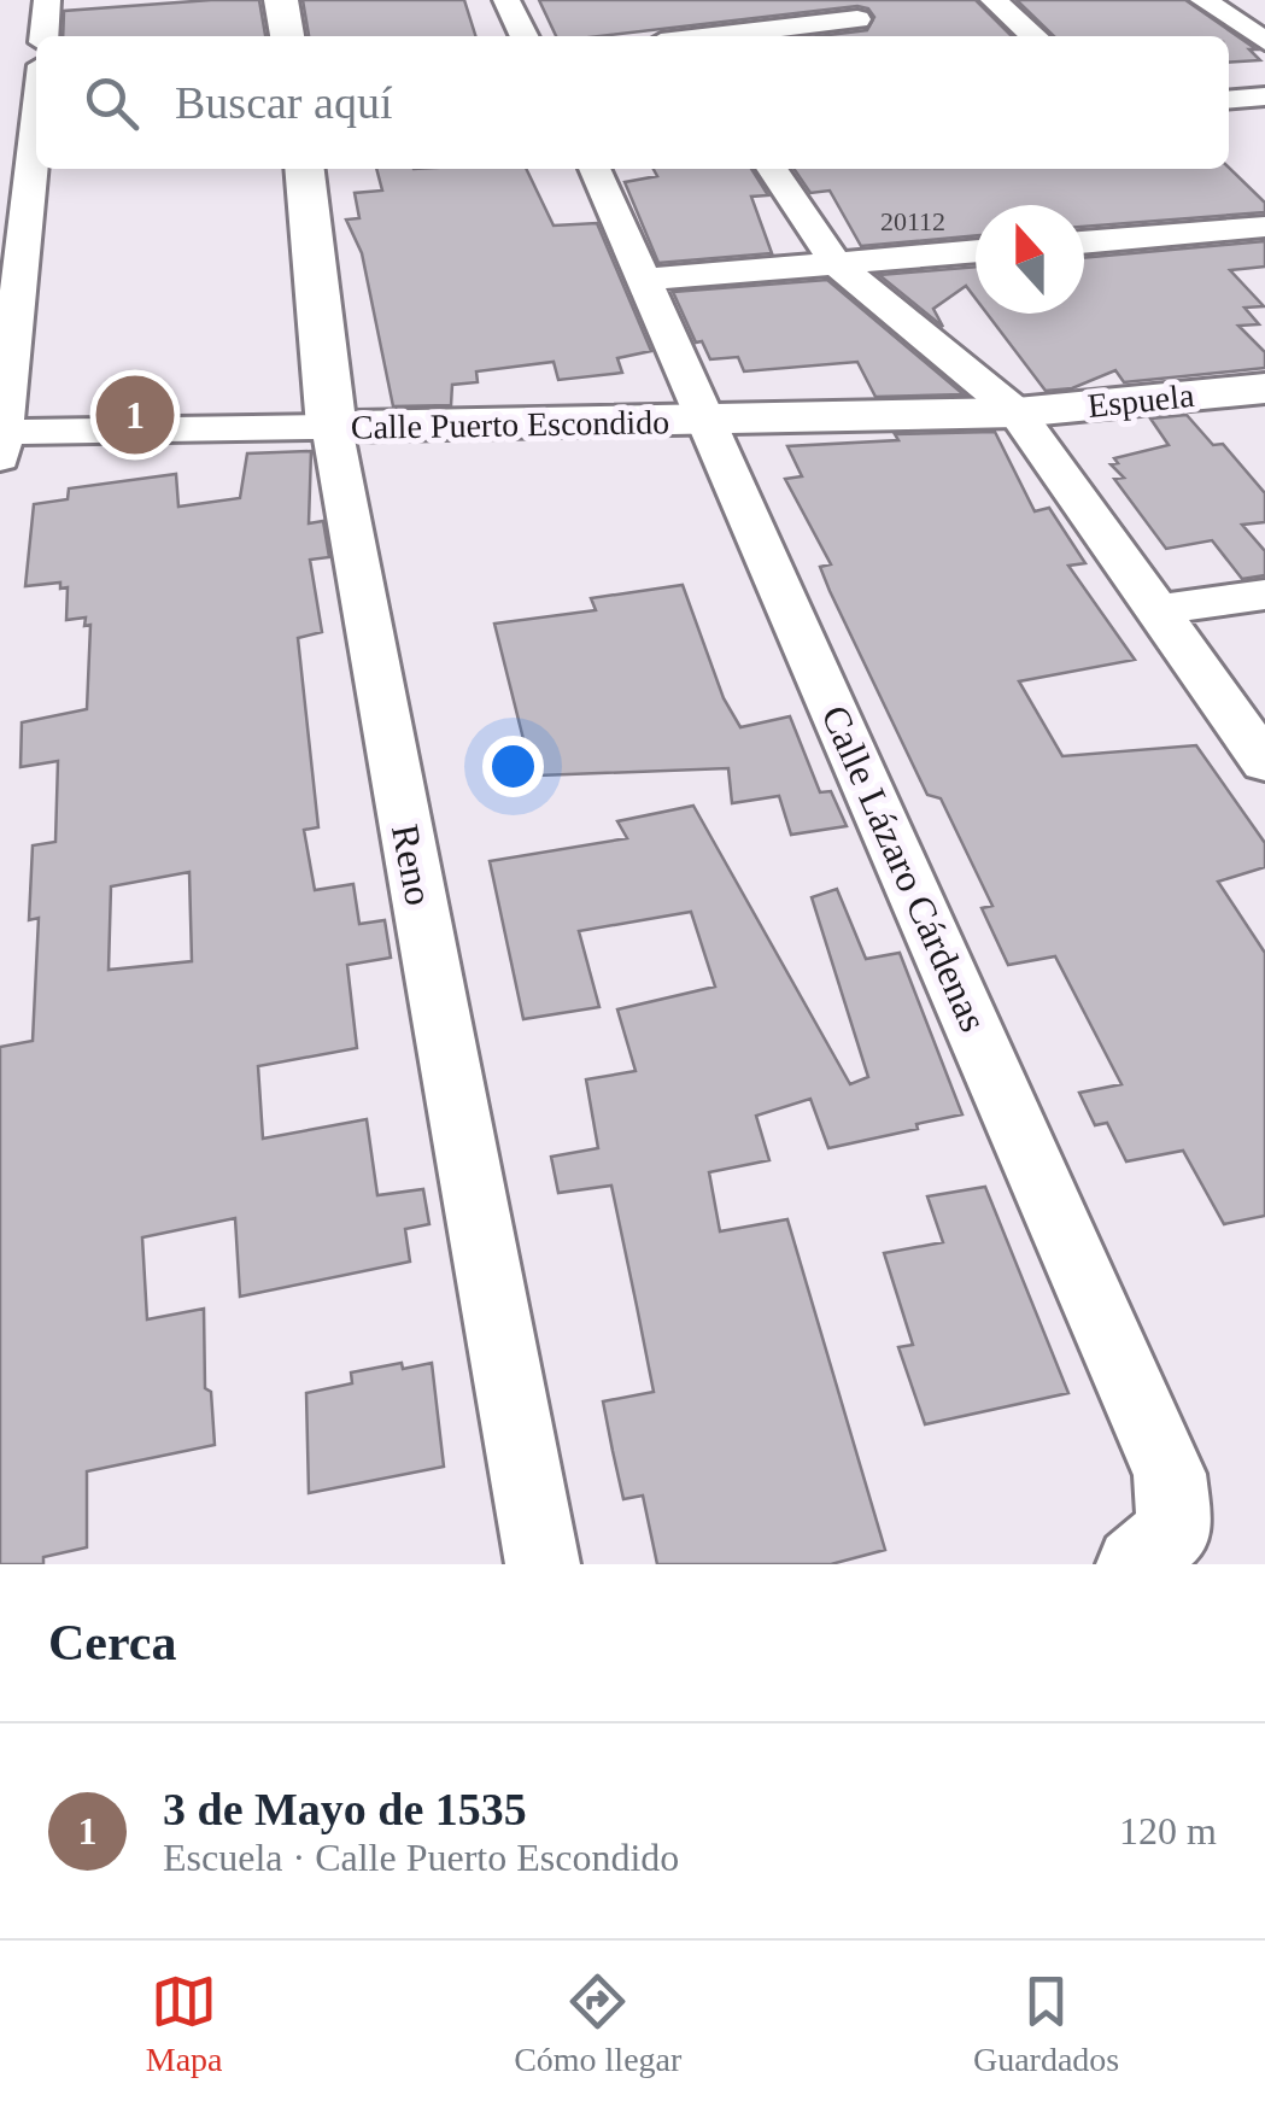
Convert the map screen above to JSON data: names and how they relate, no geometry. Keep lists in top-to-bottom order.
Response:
{
  "streets": {
    "street": [
      "Espuela",
      "Calle Puerto Escondido",
      "Reno",
      "Calle Lázaro Cárdenas"
    ]
  },
  "crossings": [
    ["Espuela", "Calle Puerto Escondido"],
    ["Calle Puerto Escondido", "Reno"],
    ["Calle Puerto Escondido", "Calle Lázaro Cárdenas"]
  ],
  "house_numbers": ["20112"],
  "north": "top",
  "page": {
    "search": "Buscar aquí",
    "pins": "1",
    "heading": "Cerca",
    "list": [
      {
        "mark": "1",
        "name": "3 de Mayo de 1535",
        "note": "Escuela · Calle Puerto Escondido",
        "value": "120 m"
      }
    ],
    "nav": ["Mapa", "Cómo llegar", "Guardados"]
  }
}
